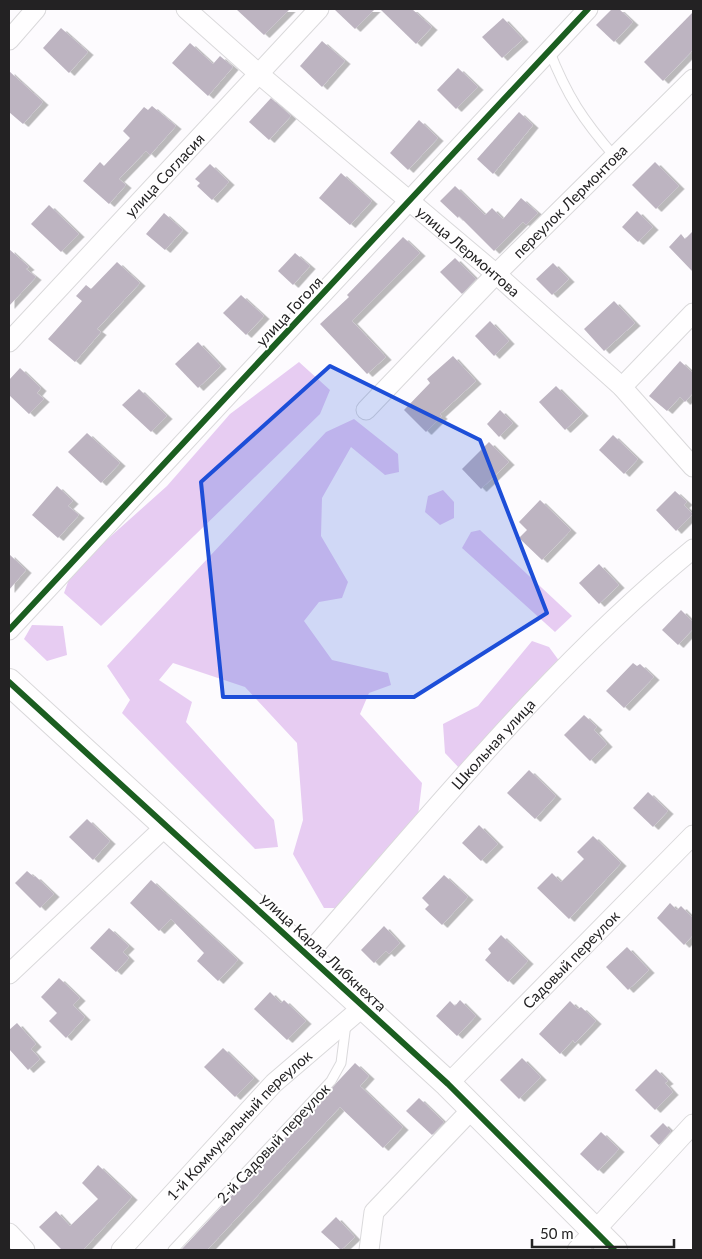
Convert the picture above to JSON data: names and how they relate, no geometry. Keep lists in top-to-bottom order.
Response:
{
  "streets": {
    "street": [
      "улица Согласия",
      "переулок Лермонтова",
      "улица Лермонтова",
      "улица Гоголя",
      "Школьная улица",
      "улица Карла Либкнехта",
      "Садовый переулок",
      "1-й Коммунальный переулок"
    ],
    "lane": ["2-й Садовый переулок"]
  },
  "crossings": [
    ["улица Согласия", "улица Лермонтова"],
    ["переулок Лермонтова", "улица Лермонтова"],
    ["улица Лермонтова", "улица Гоголя"],
    ["Школьная улица", "улица Карла Либкнехта"],
    ["улица Карла Либкнехта", "Садовый переулок"],
    ["улица Карла Либкнехта", "1-й Коммунальный переулок"],
    ["улица Карла Либкнехта", "2-й Садовый переулок"],
    ["1-й Коммунальный переулок", "2-й Садовый переулок"]
  ],
  "scale_bar": "50 m"
}
